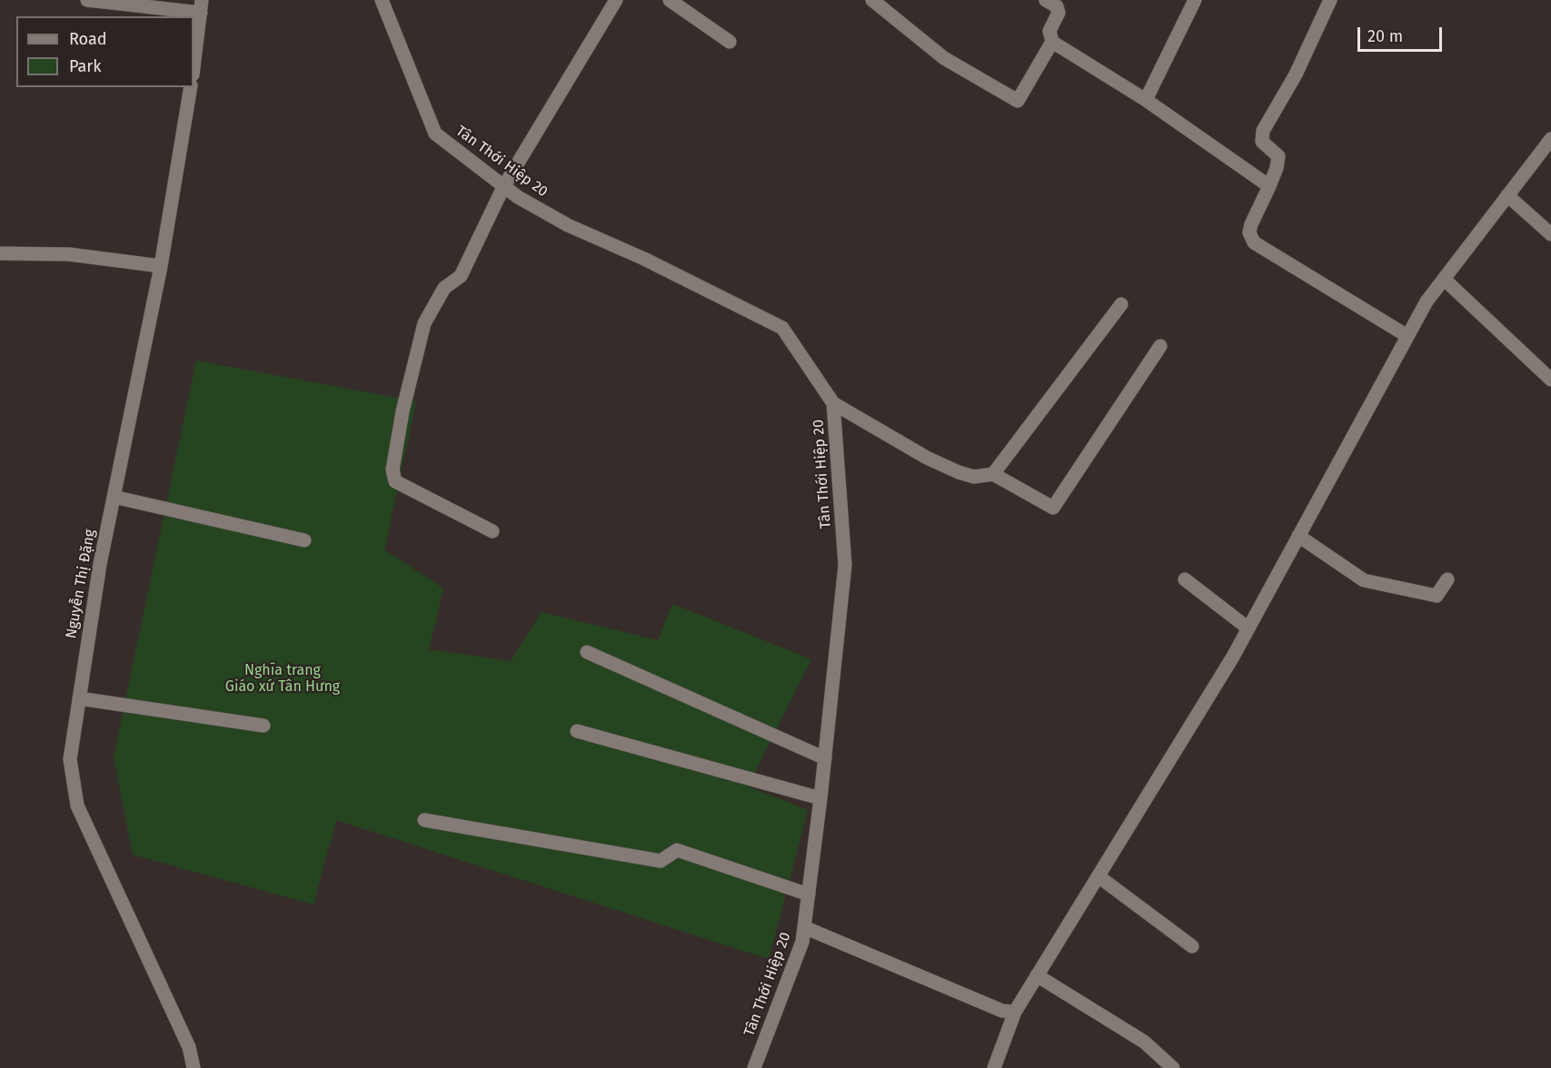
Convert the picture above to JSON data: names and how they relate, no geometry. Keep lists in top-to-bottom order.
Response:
{
  "streets": {
    "street": ["Tân Thới Hiệp 20", "Nguyễn Thị Đặng"]
  },
  "parks": ["Nghĩa trang Giáo xứ Tân Hưng"],
  "legend": ["Road", "Park"],
  "scale_bar": "20 m"
}
